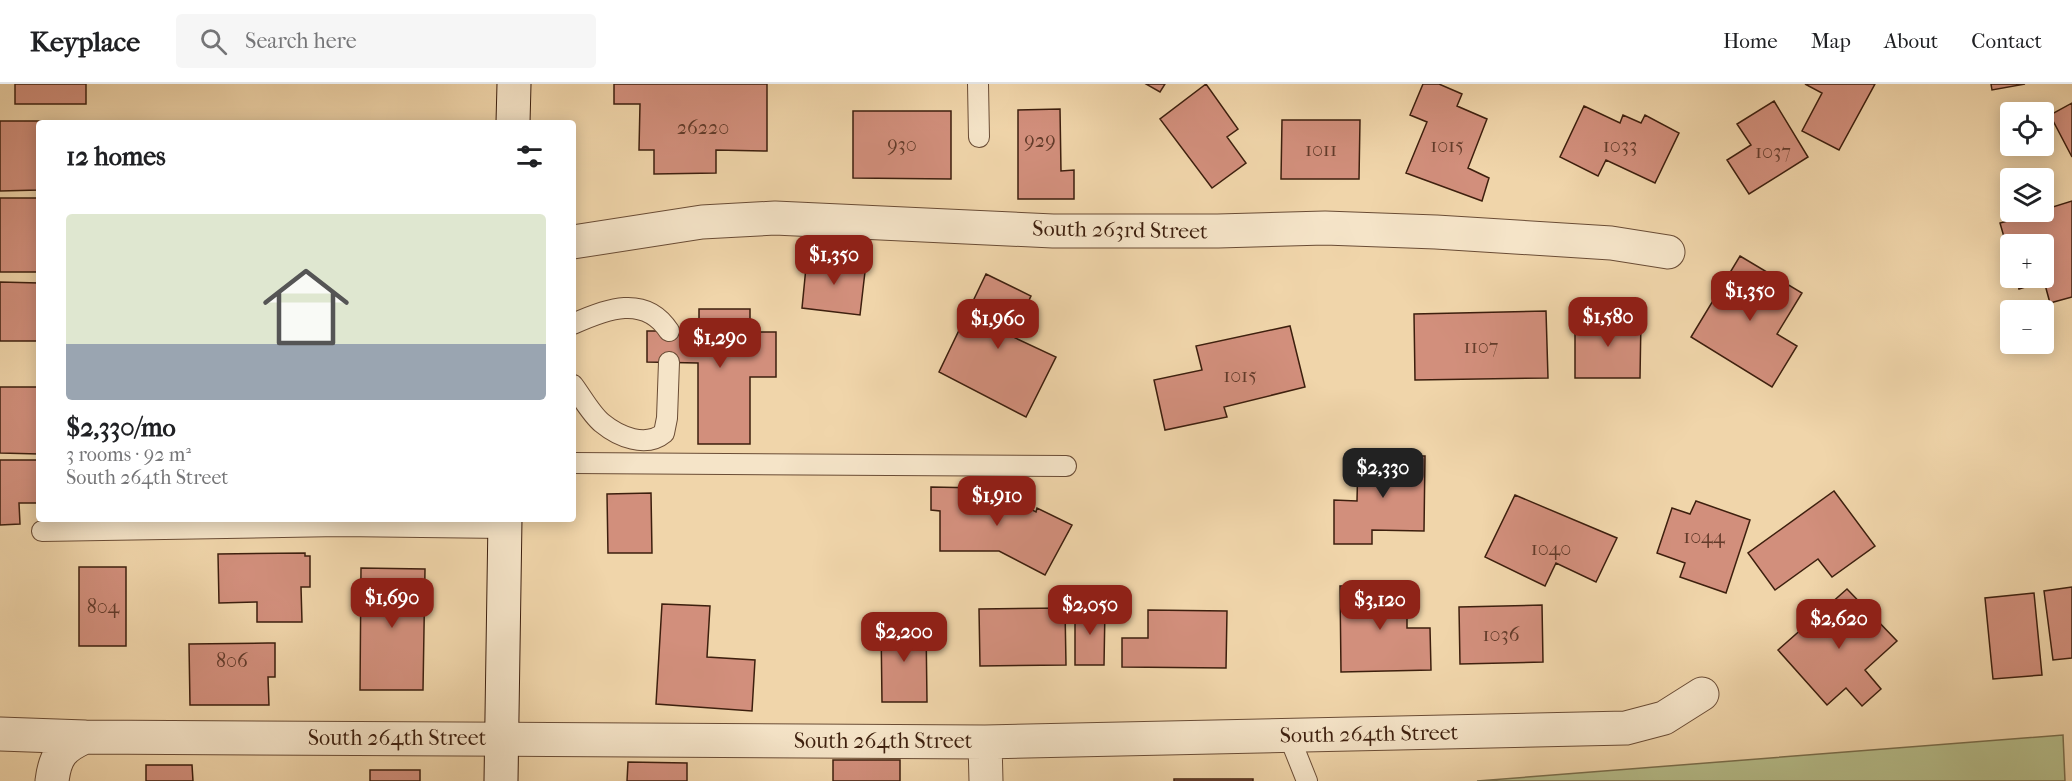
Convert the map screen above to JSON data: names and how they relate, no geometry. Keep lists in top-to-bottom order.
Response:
{
  "streets": {
    "street": ["South 263rd Street", "South 264th Street"]
  },
  "house_numbers": [
    "26220",
    "929",
    "930",
    "1015",
    "1033",
    "1011",
    "1037",
    "1107",
    "1015",
    "1044",
    "1040",
    "804",
    "1036",
    "806"
  ],
  "page": {
    "header": "Keyplace",
    "search": "Search here",
    "nav": [
      "Home",
      "Map",
      "About",
      "Contact"
    ],
    "map_buttons": ["+", "−"],
    "heading": "12 homes",
    "list": [
      {
        "name": "$2,330/mo",
        "note": "3 rooms · 92 m² · South 264th Street"
      }
    ],
    "price": [
      "$1,350",
      "$1,350",
      "$1,580",
      "$1,960",
      "$1,290",
      "$2,330",
      "$1,910",
      "$1,690",
      "$3,120",
      "$2,050",
      "$2,620",
      "$2,200"
    ]
  }
}
